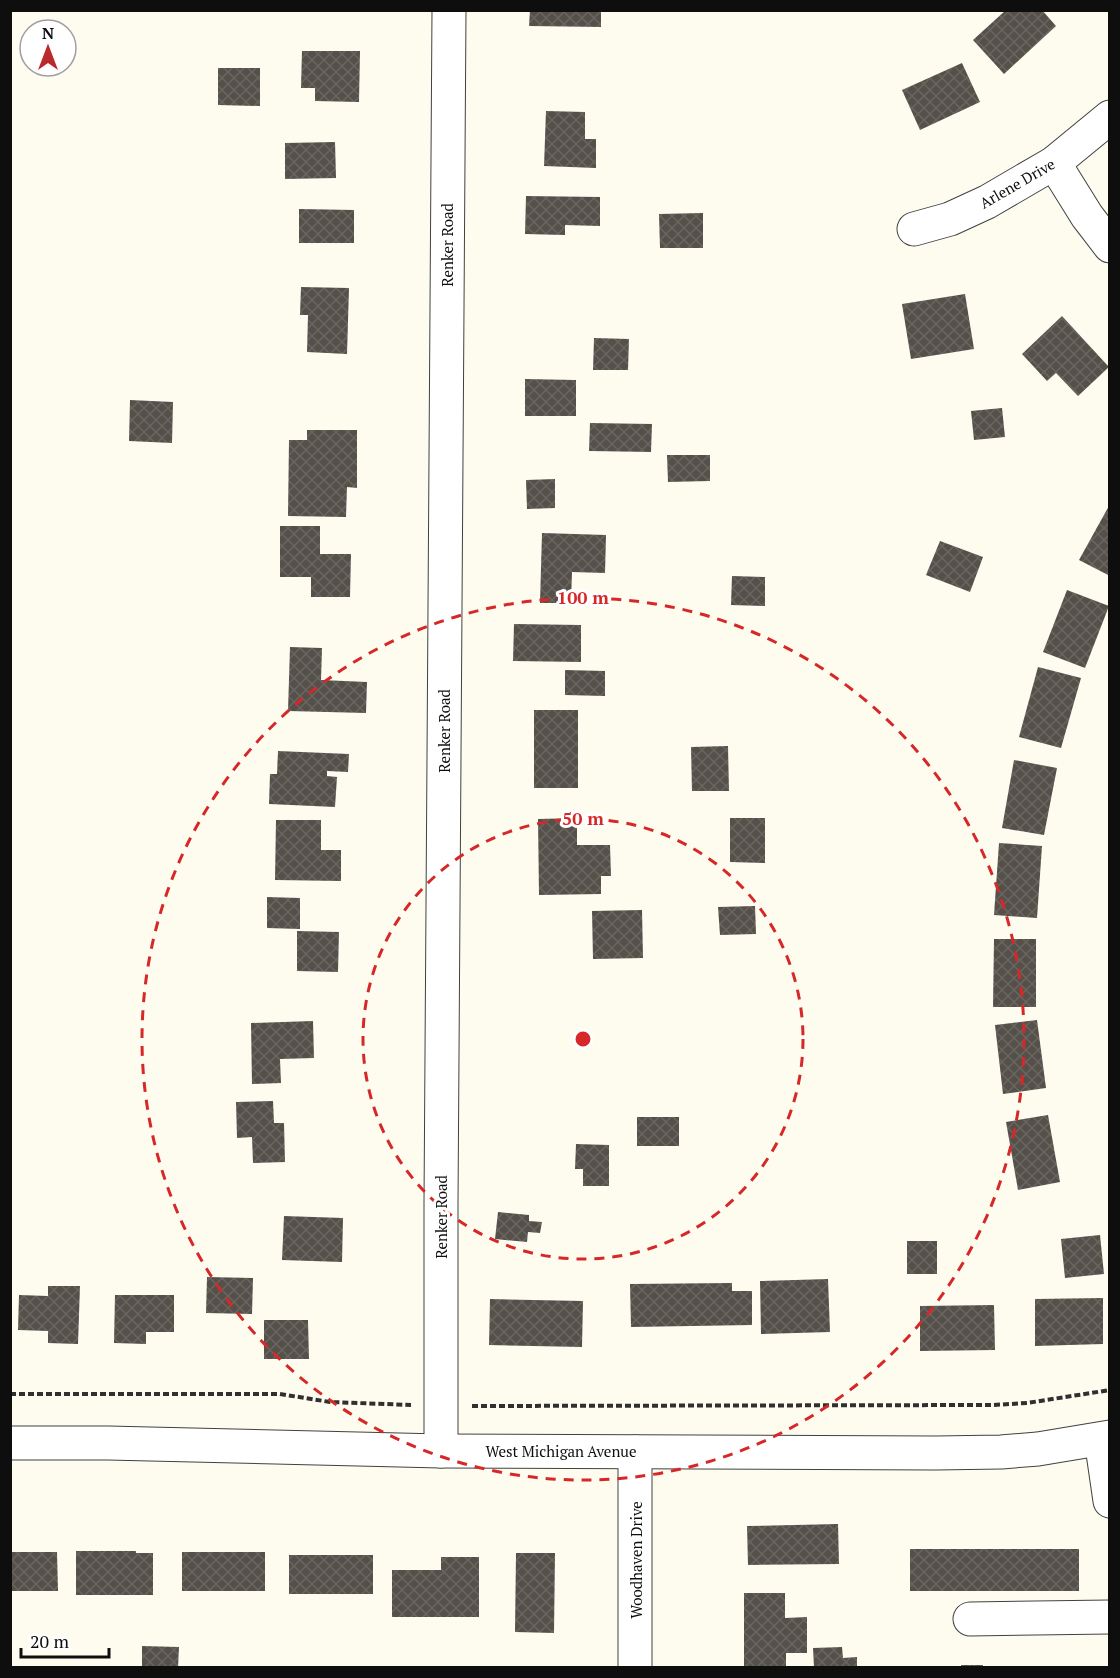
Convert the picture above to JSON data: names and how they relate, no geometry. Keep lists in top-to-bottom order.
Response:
{
  "streets": {
    "street": [
      "Arlene Drive",
      "Renker Road",
      "West Michigan Avenue",
      "Woodhaven Drive"
    ]
  },
  "crossings": [
    ["Renker Road", "West Michigan Avenue"],
    ["West Michigan Avenue", "Woodhaven Drive"]
  ],
  "scale_bar": "20 m",
  "north": "top",
  "rings": ["100 m", "50 m"]
}
